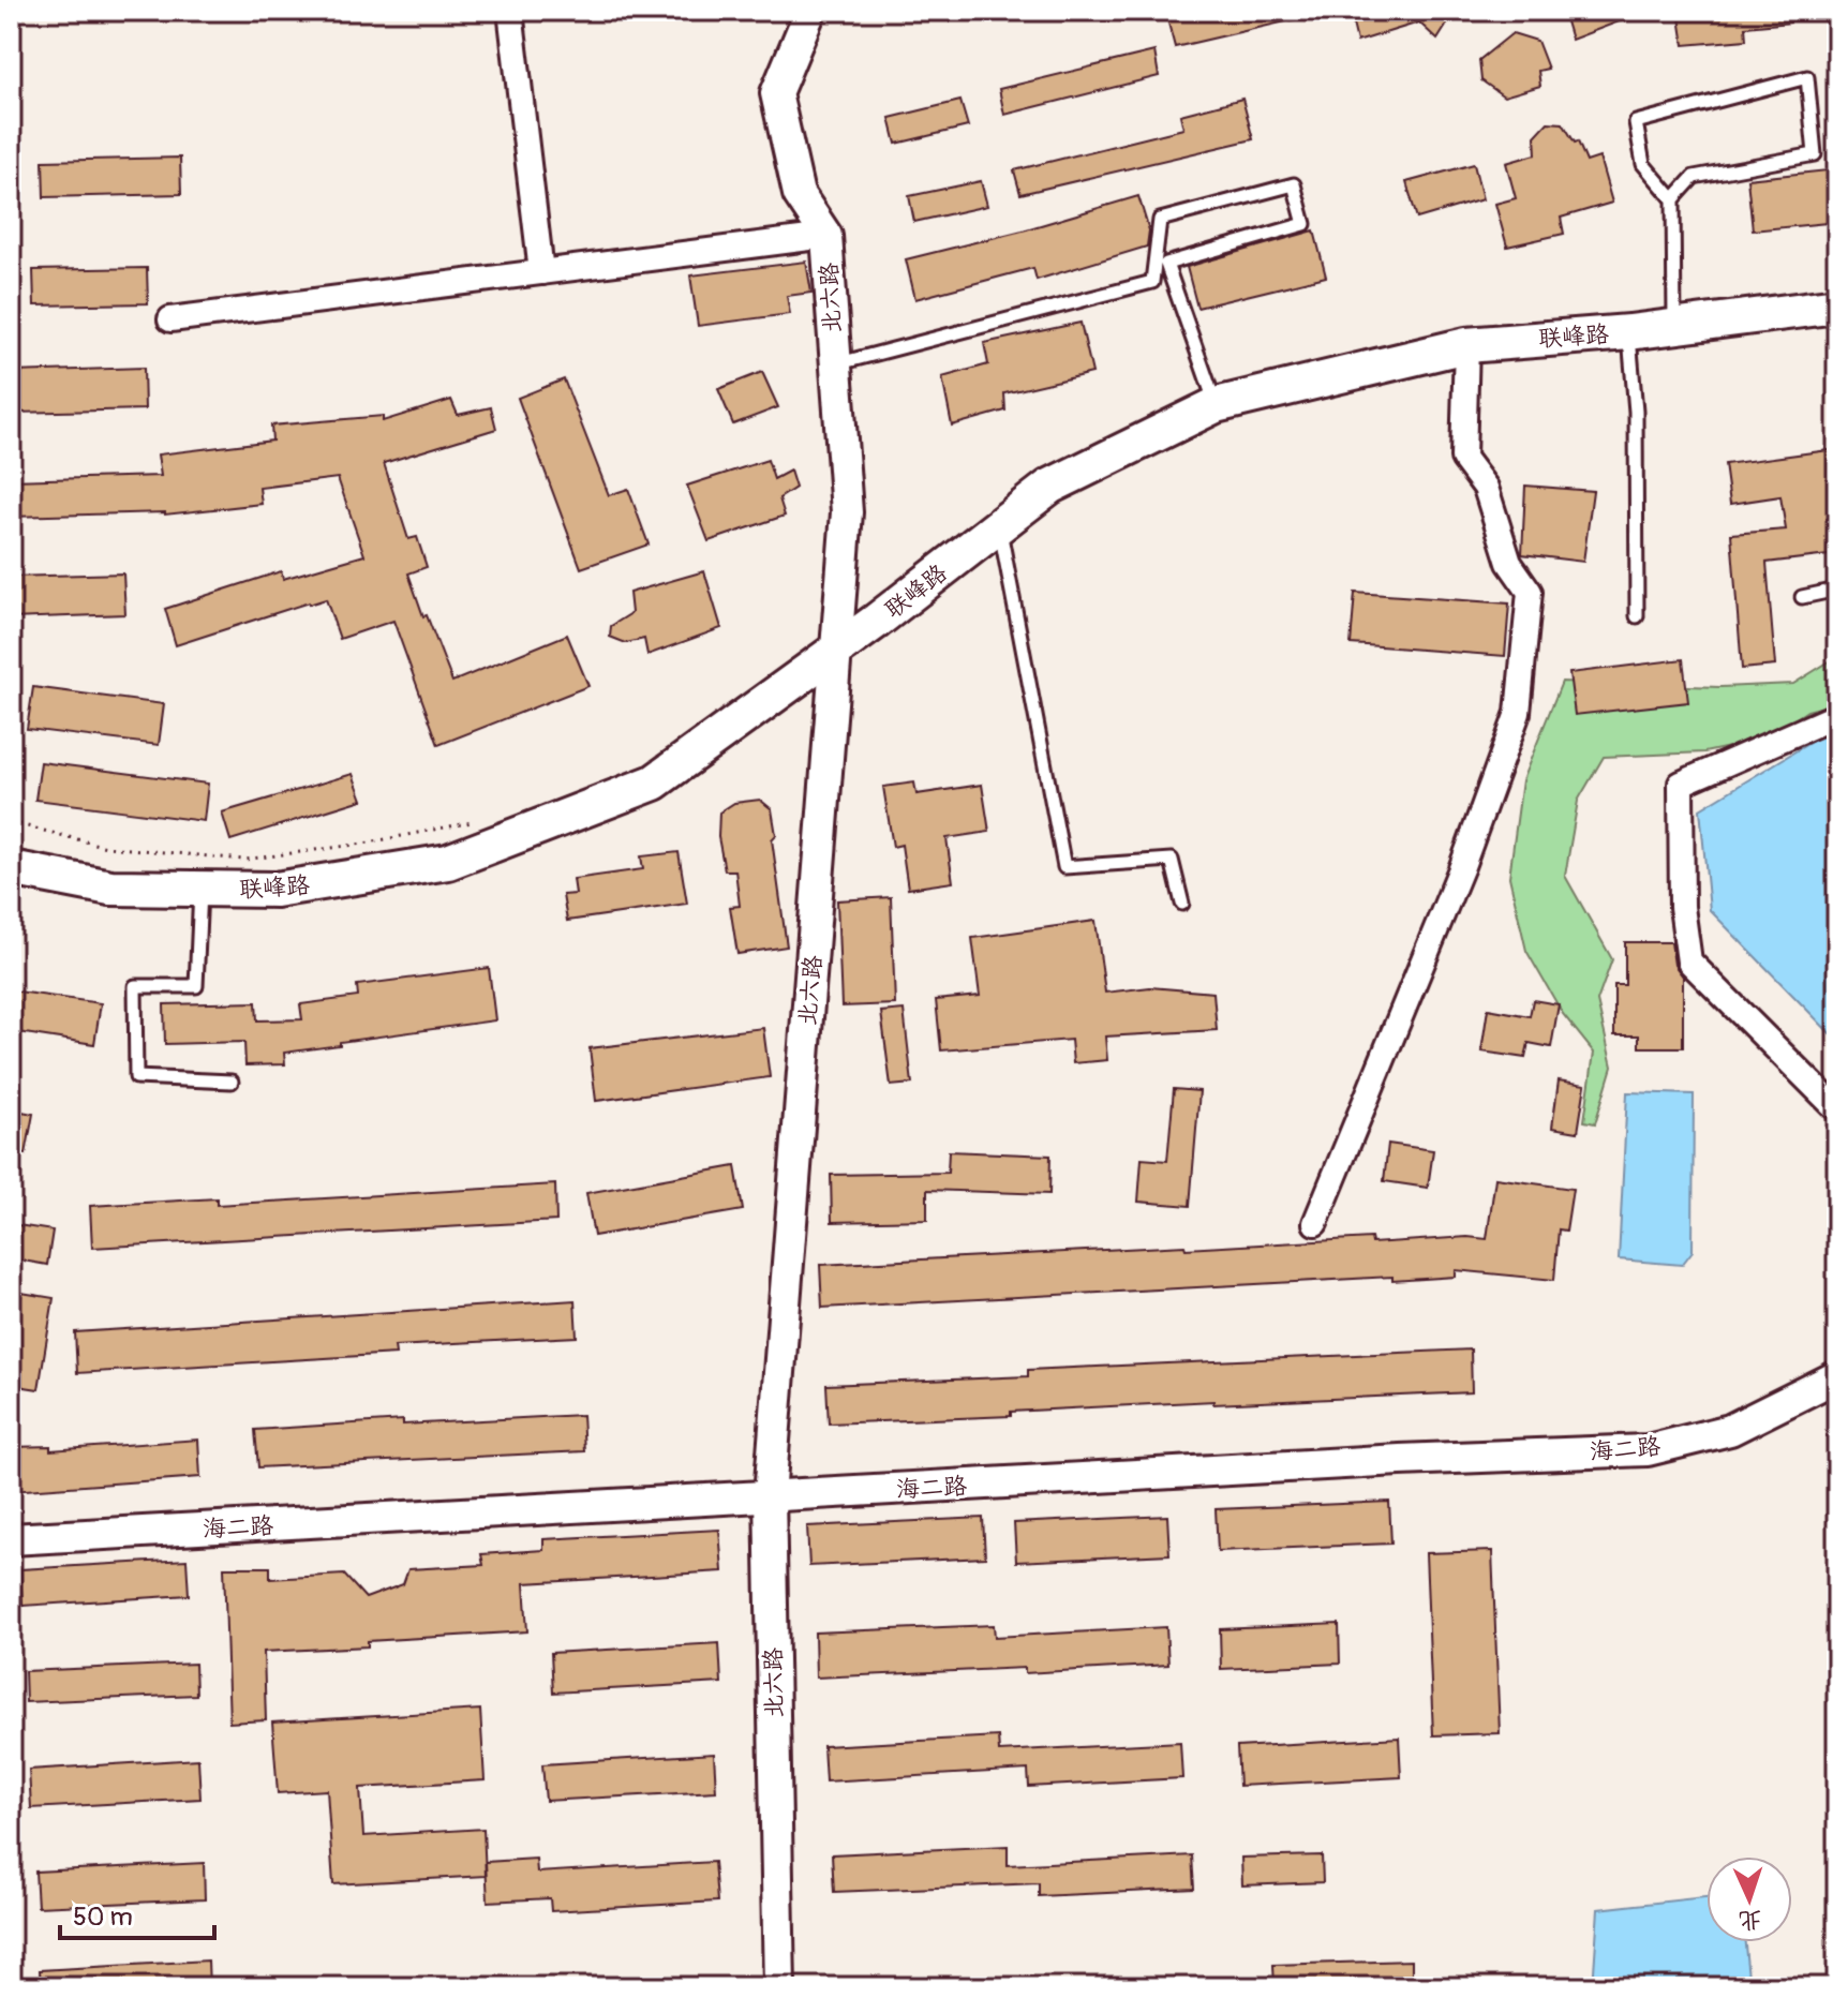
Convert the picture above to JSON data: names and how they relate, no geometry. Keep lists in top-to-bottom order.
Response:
{
  "streets": {
    "main road": ["联峰路"],
    "street": ["北六路", "海二路"]
  },
  "crossings": [
    ["北六路", "联峰路"],
    ["北六路", "海二路"]
  ],
  "scale_bar": "50 m",
  "north": "bottom"
}
